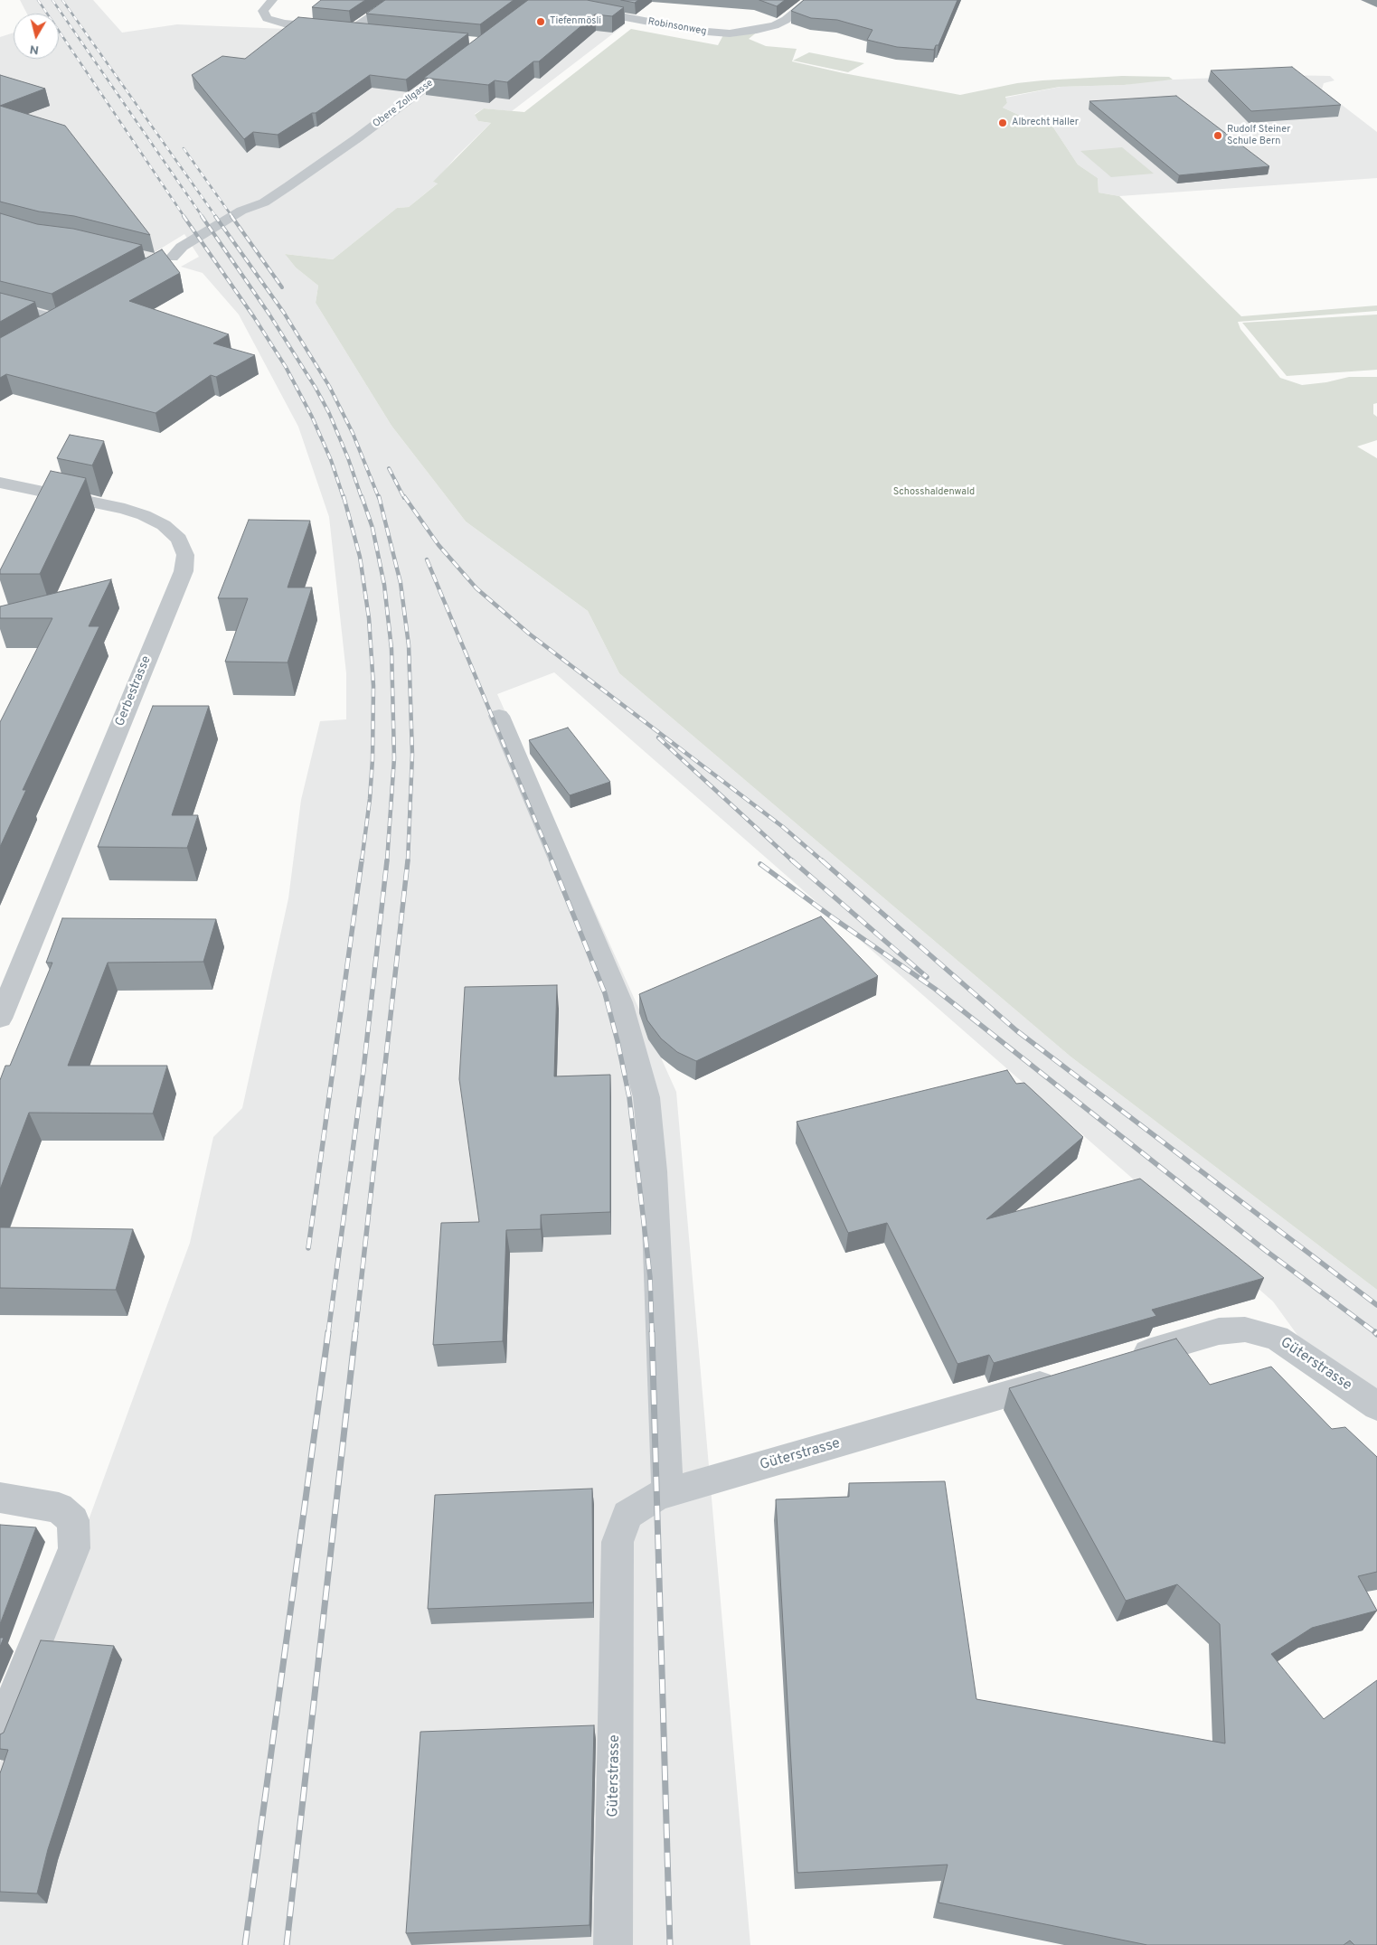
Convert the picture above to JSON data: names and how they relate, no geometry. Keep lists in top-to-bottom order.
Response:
{
  "streets": {
    "street": [
      "Robinsonweg",
      "Obere Zollgasse",
      "Gerbestrasse",
      "Güterstrasse"
    ]
  },
  "parks": ["Schosshaldenwald"],
  "places": ["Tiefenmösli", "Albrecht Haller", "Rudolf Steiner Schule Bern"],
  "north": "bottom"
}
